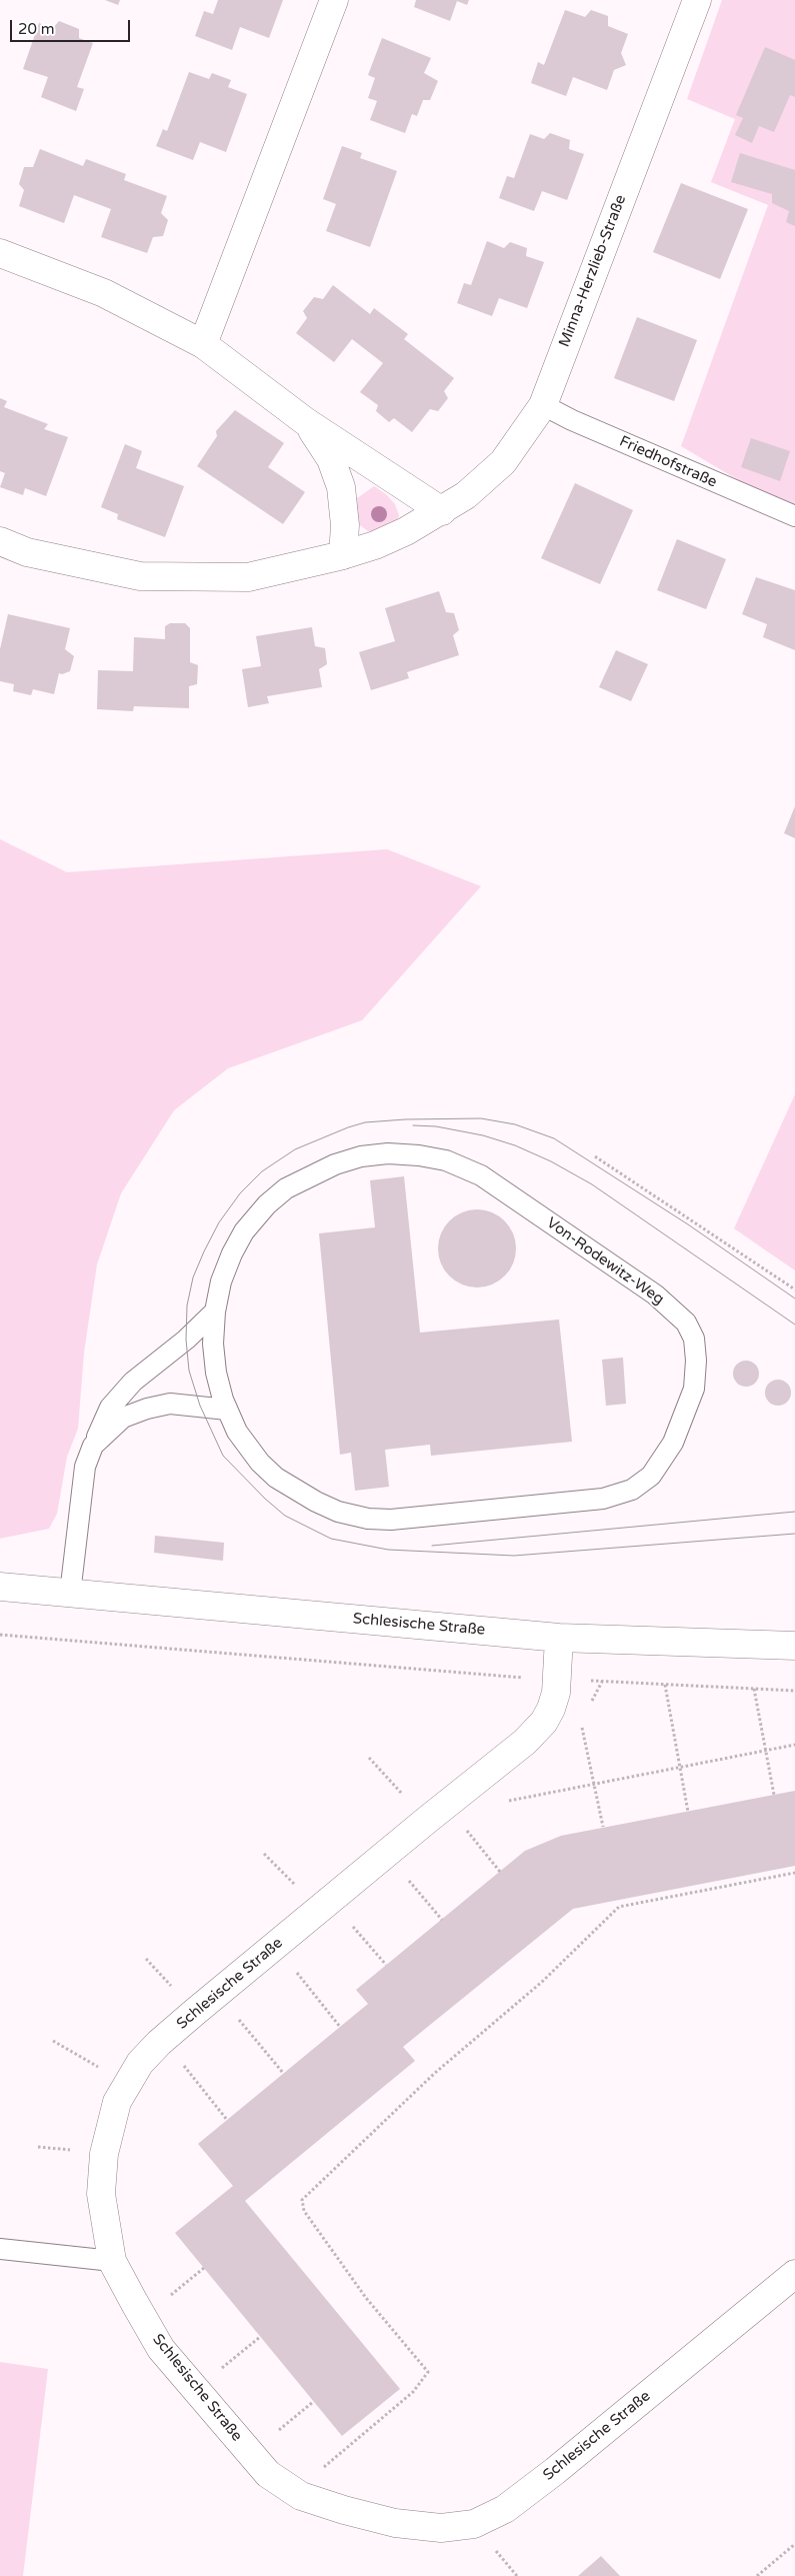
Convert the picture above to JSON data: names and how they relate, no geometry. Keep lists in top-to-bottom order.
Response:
{
  "streets": {
    "street": ["Minna-Herzlieb-Straße", "Schlesische Straße"],
    "lane": ["Friedhofstraße", "Von-Rodewitz-Weg"]
  },
  "crossings": [
    ["Minna-Herzlieb-Straße", "Friedhofstraße"]
  ],
  "scale_bar": "20 m"
}
